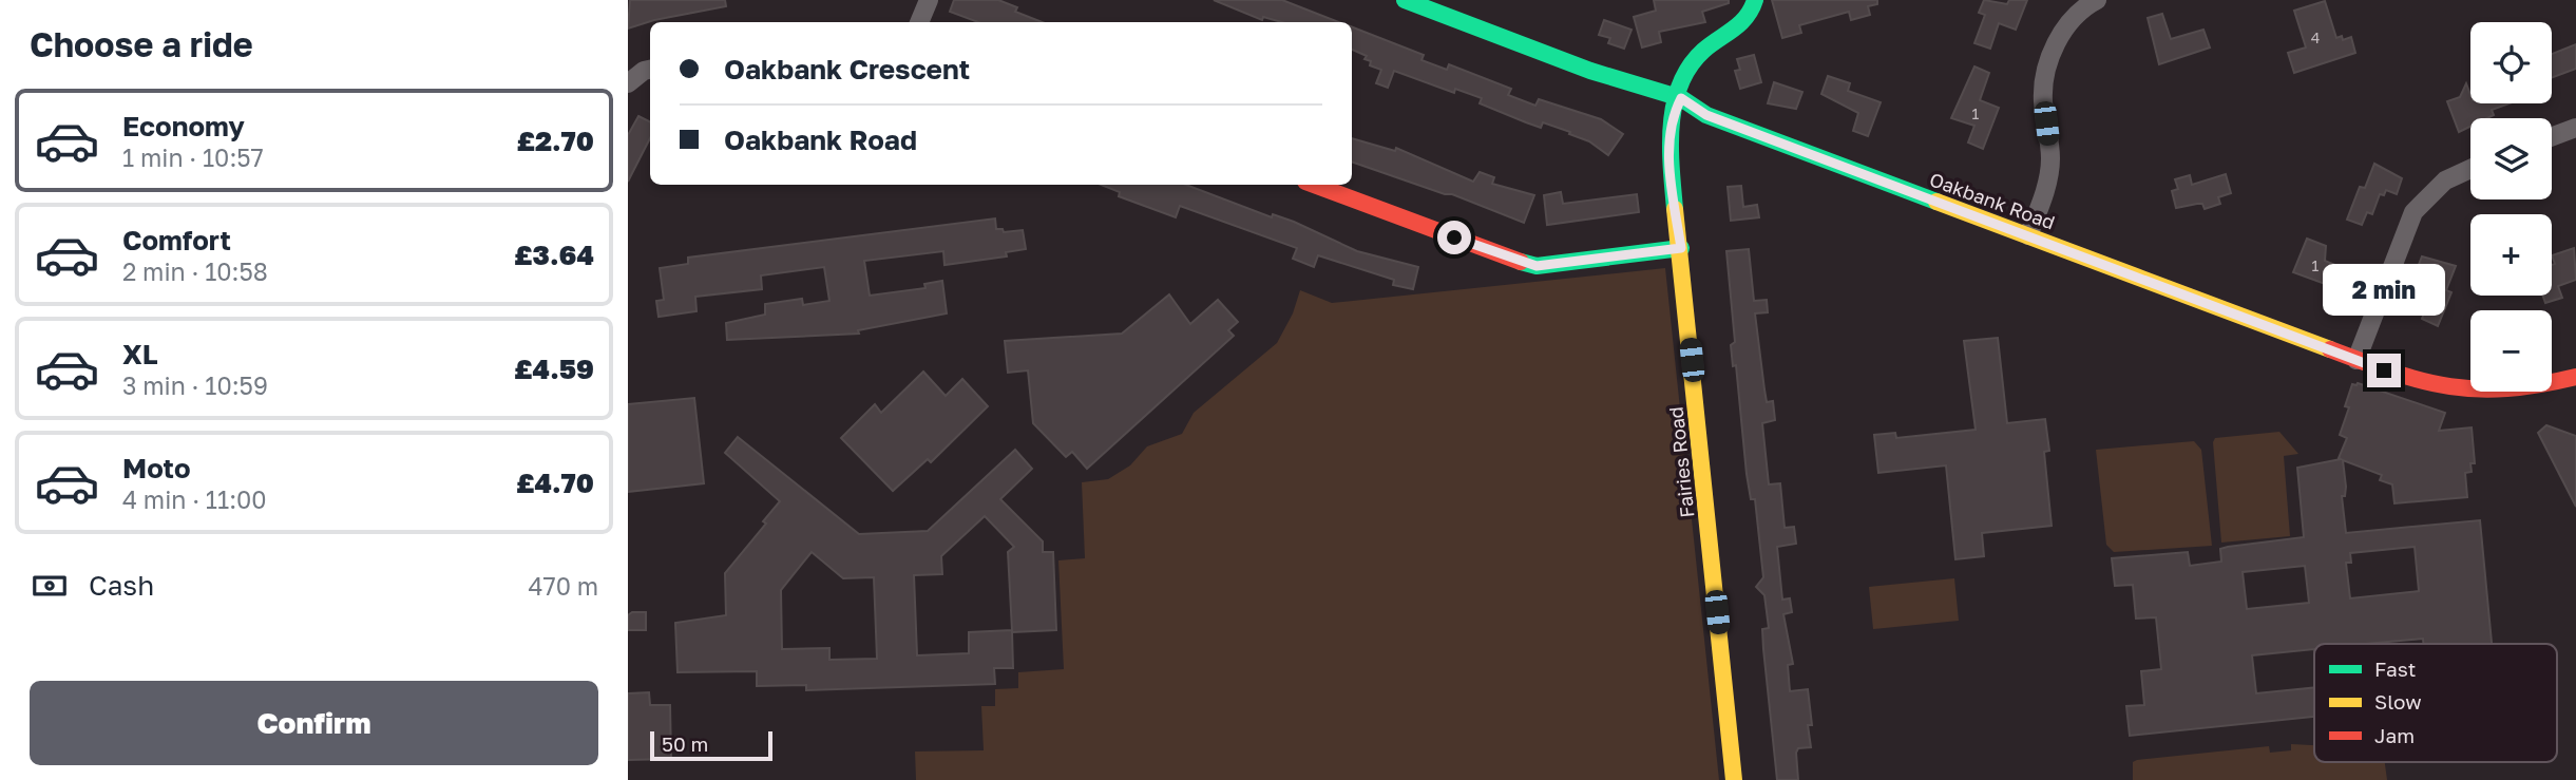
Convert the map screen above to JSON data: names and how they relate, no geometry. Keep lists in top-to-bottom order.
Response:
{
  "streets": {
    "street": ["Oakbank Road", "Fairies Road"]
  },
  "crossings": [
    ["Oakbank Road", "Fairies Road"]
  ],
  "house_numbers": ["4", "1", "1"],
  "legend": ["Fast", "Slow", "Jam"],
  "scale_bar": "50 m",
  "page": {
    "heading": "Choose a ride",
    "map_buttons": ["+", "−"],
    "banner": ["Oakbank Crescent", "Oakbank Road"],
    "list": [
      {
        "name": "Economy",
        "note": "1 min · 10:57",
        "value": "£2.70"
      },
      {
        "name": "Comfort",
        "note": "2 min · 10:58",
        "value": "£3.64"
      },
      {
        "name": "XL",
        "note": "3 min · 10:59",
        "value": "£4.59"
      },
      {
        "name": "Moto",
        "note": "4 min · 11:00",
        "value": "£4.70"
      }
    ],
    "bubble": "2 min",
    "pay": ["Cash", "470 m"],
    "buttons": "Confirm",
    "scale": "50 m"
  }
}
